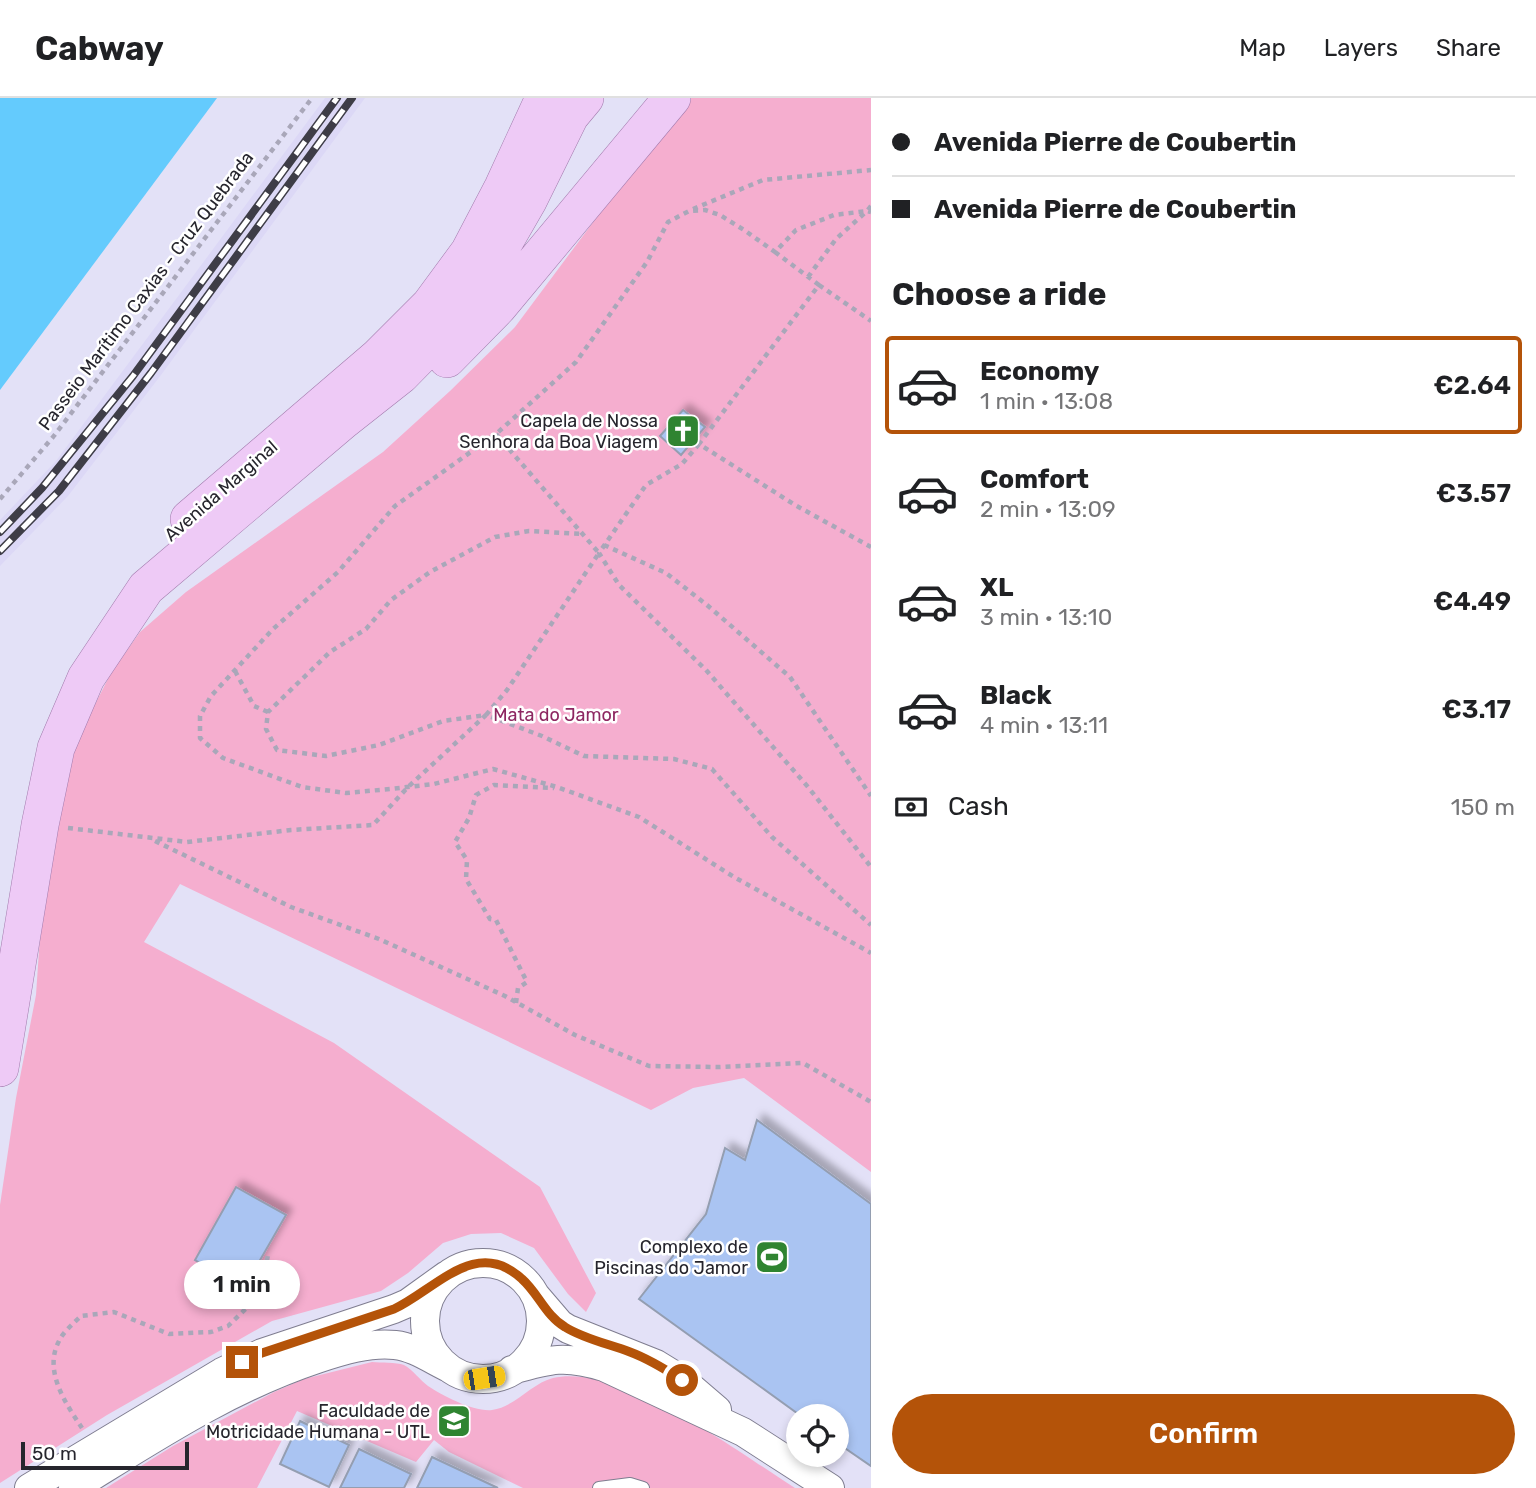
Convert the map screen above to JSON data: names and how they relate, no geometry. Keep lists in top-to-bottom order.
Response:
{
  "streets": {
    "main road": ["Avenida Marginal"],
    "path": ["Passeio Marítimo Caxias - Cruz Quebrada"]
  },
  "parks": ["Mata do Jamor"],
  "places": {
    "church": ["Capela de Nossa Senhora da Boa Viagem"],
    "sports": ["Complexo de Piscinas do Jamor"],
    "school or university": ["Faculdade de Motricidade Humana - UTL"]
  },
  "scale_bar": "50 m",
  "page": {
    "header": "Cabway",
    "nav": ["Map", "Layers", "Share"],
    "banner": ["Avenida Pierre de Coubertin", "Avenida Pierre de Coubertin"],
    "heading": "Choose a ride",
    "list": [
      {
        "name": "Economy",
        "note": "1 min · 13:08",
        "value": "€2.64"
      },
      {
        "name": "Comfort",
        "note": "2 min · 13:09",
        "value": "€3.57"
      },
      {
        "name": "XL",
        "note": "3 min · 13:10",
        "value": "€4.49"
      },
      {
        "name": "Black",
        "note": "4 min · 13:11",
        "value": "€3.17"
      }
    ],
    "pay": ["Cash", "150 m"],
    "bubble": "1 min",
    "buttons": "Confirm",
    "scale": "50 m"
  }
}
